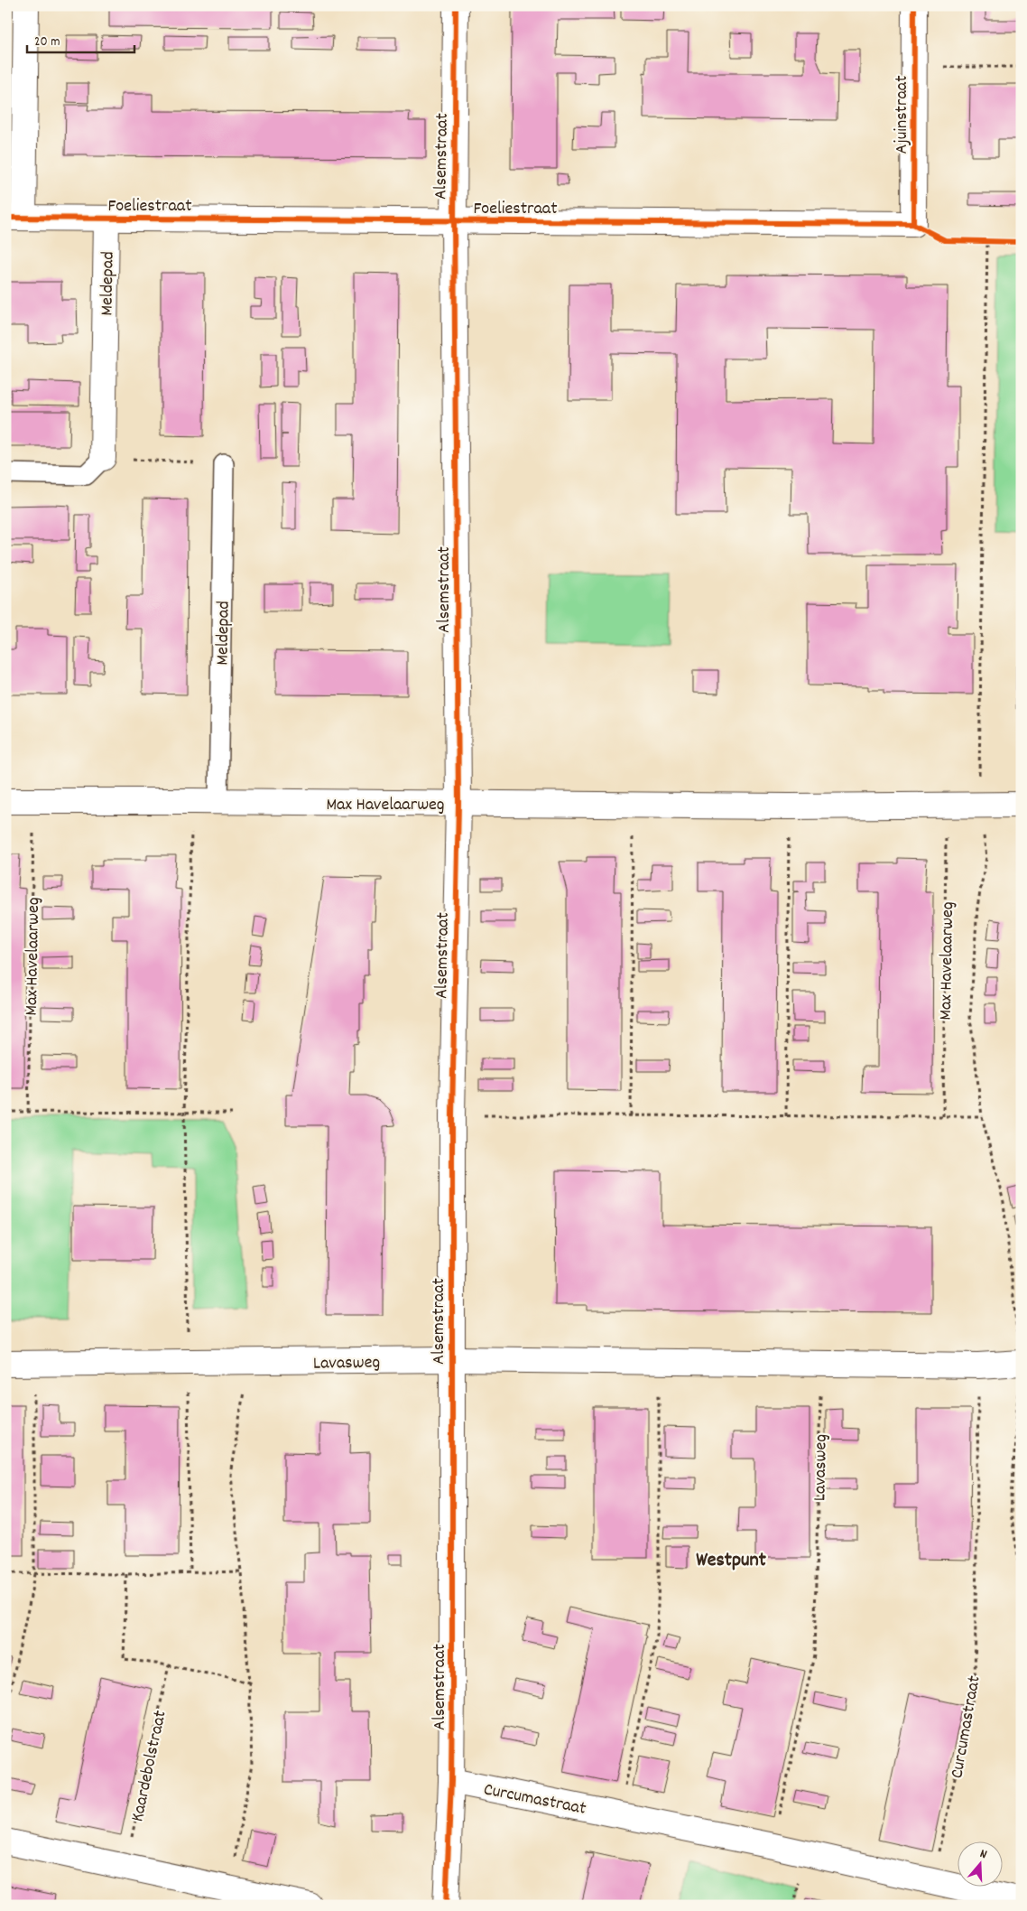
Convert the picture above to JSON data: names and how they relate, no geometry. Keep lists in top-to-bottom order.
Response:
{
  "streets": {
    "street": [
      "Ajuinstraat",
      "Alsemstraat",
      "Foeliestraat",
      "Meldepad",
      "Max Havelaarweg",
      "Lavasweg",
      "Curcumastraat"
    ],
    "path": ["Kaardebolstraat"]
  },
  "crossings": [
    ["Ajuinstraat", "Foeliestraat"],
    ["Alsemstraat", "Foeliestraat"],
    ["Alsemstraat", "Max Havelaarweg"],
    ["Alsemstraat", "Lavasweg"],
    ["Alsemstraat", "Curcumastraat"],
    ["Foeliestraat", "Meldepad"],
    ["Meldepad", "Max Havelaarweg"],
    ["Lavasweg", "Curcumastraat"]
  ],
  "districts": ["Westpunt"],
  "scale_bar": "20 m",
  "north": "top"
}
